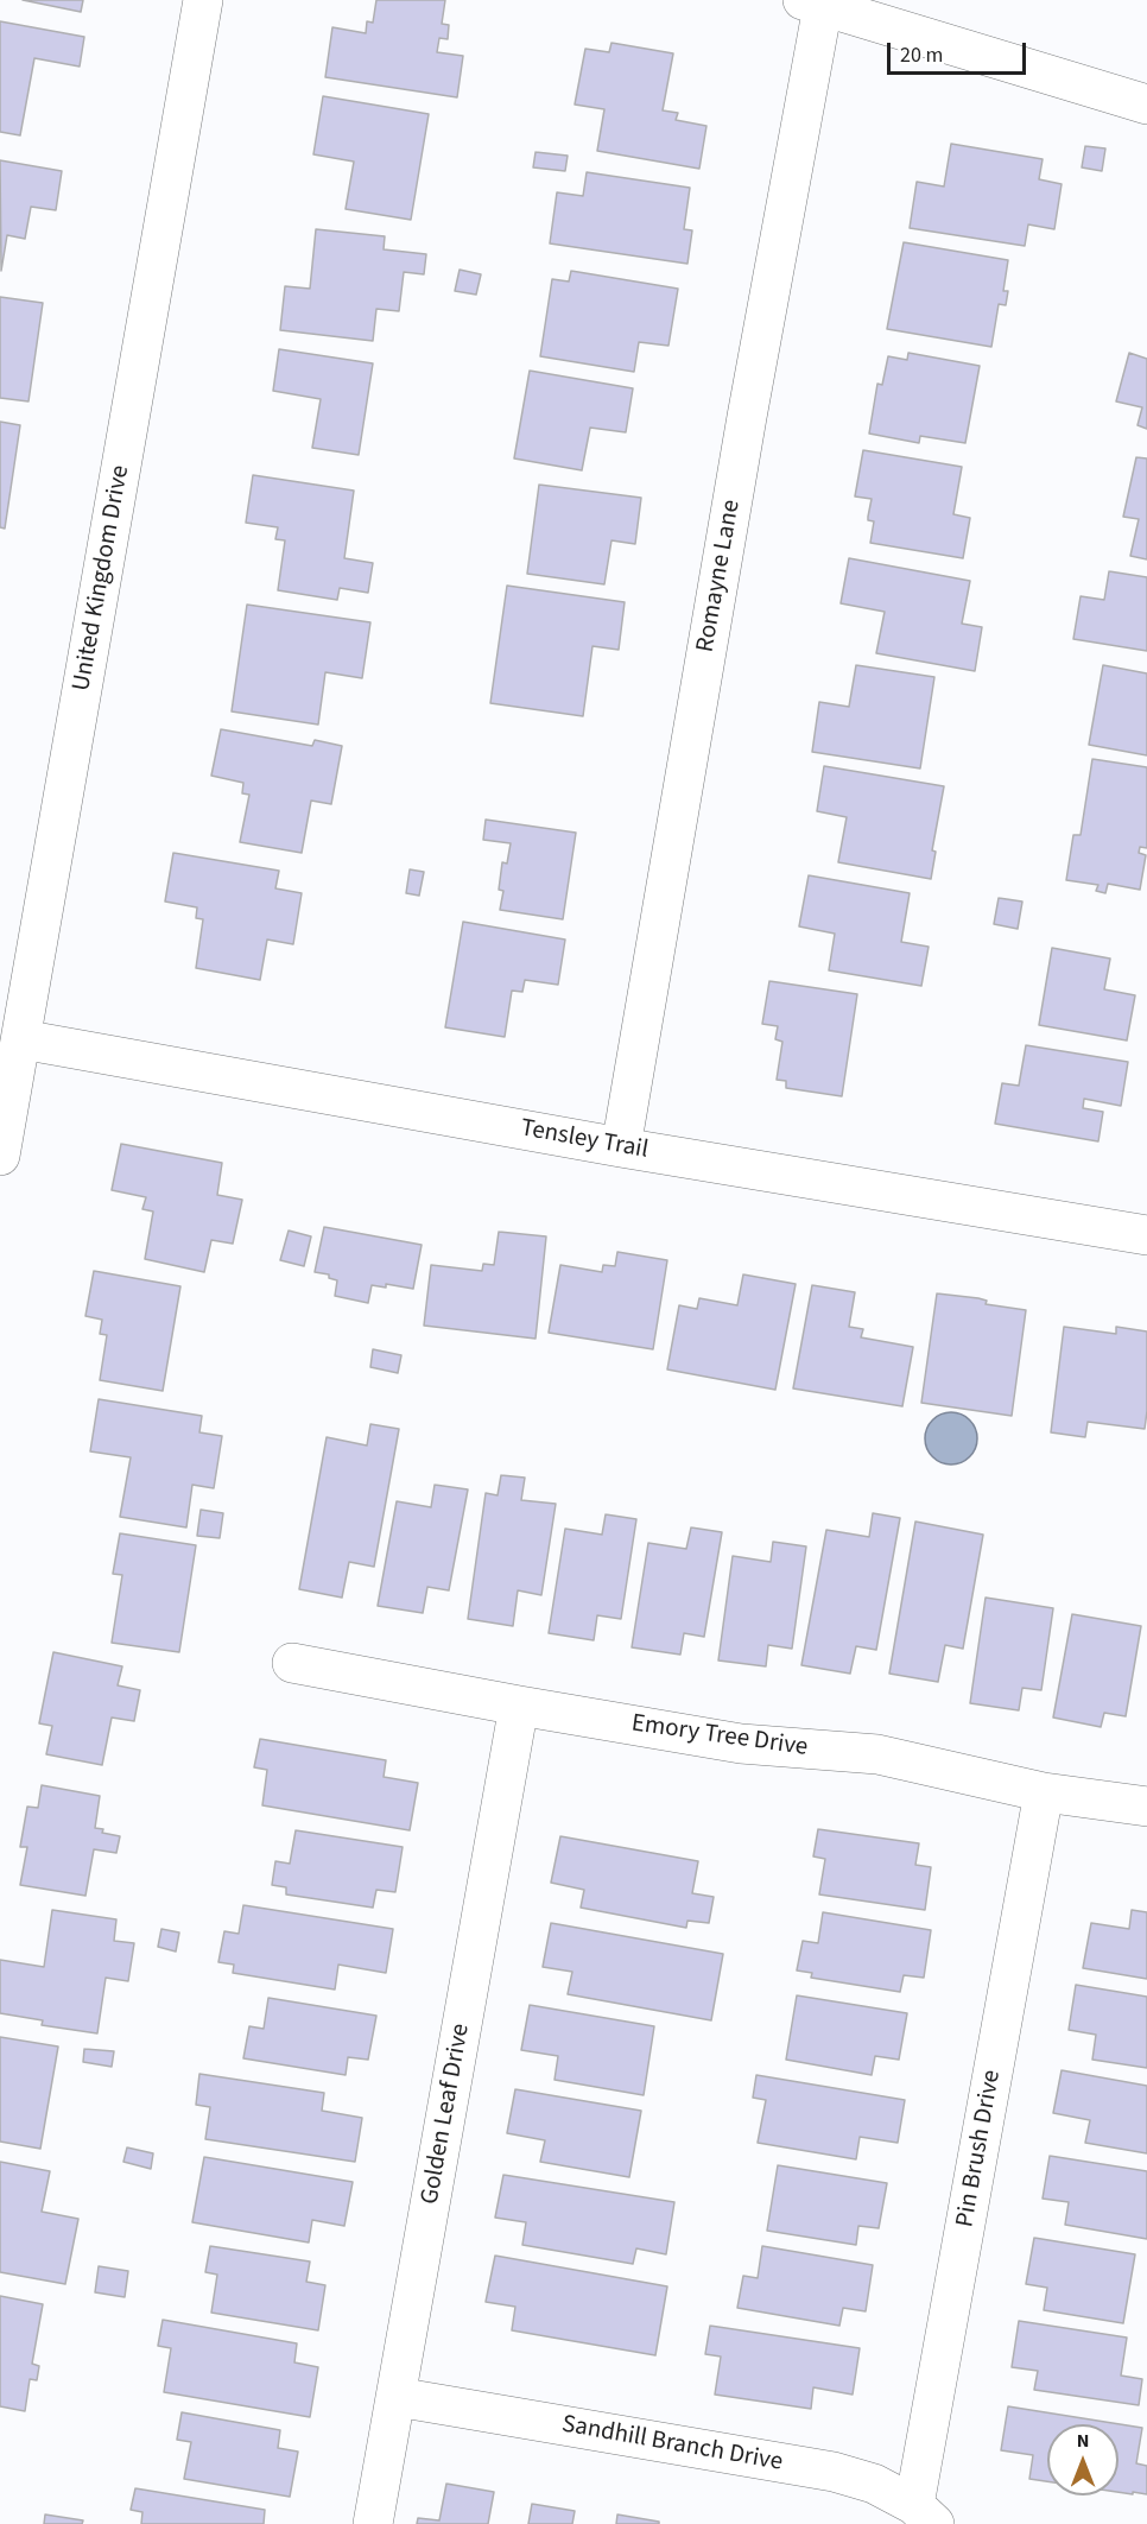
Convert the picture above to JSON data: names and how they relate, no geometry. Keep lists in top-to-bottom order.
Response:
{
  "streets": {
    "street": [
      "Romayne Lane",
      "United Kingdom Drive",
      "Tensley Trail",
      "Emory Tree Drive",
      "Golden Leaf Drive",
      "Pin Brush Drive",
      "Sandhill Branch Drive"
    ]
  },
  "crossings": [
    ["Romayne Lane", "Tensley Trail"],
    ["United Kingdom Drive", "Tensley Trail"],
    ["Emory Tree Drive", "Golden Leaf Drive"],
    ["Emory Tree Drive", "Pin Brush Drive"],
    ["Golden Leaf Drive", "Sandhill Branch Drive"],
    ["Pin Brush Drive", "Sandhill Branch Drive"]
  ],
  "scale_bar": "20 m",
  "north": "top"
}
